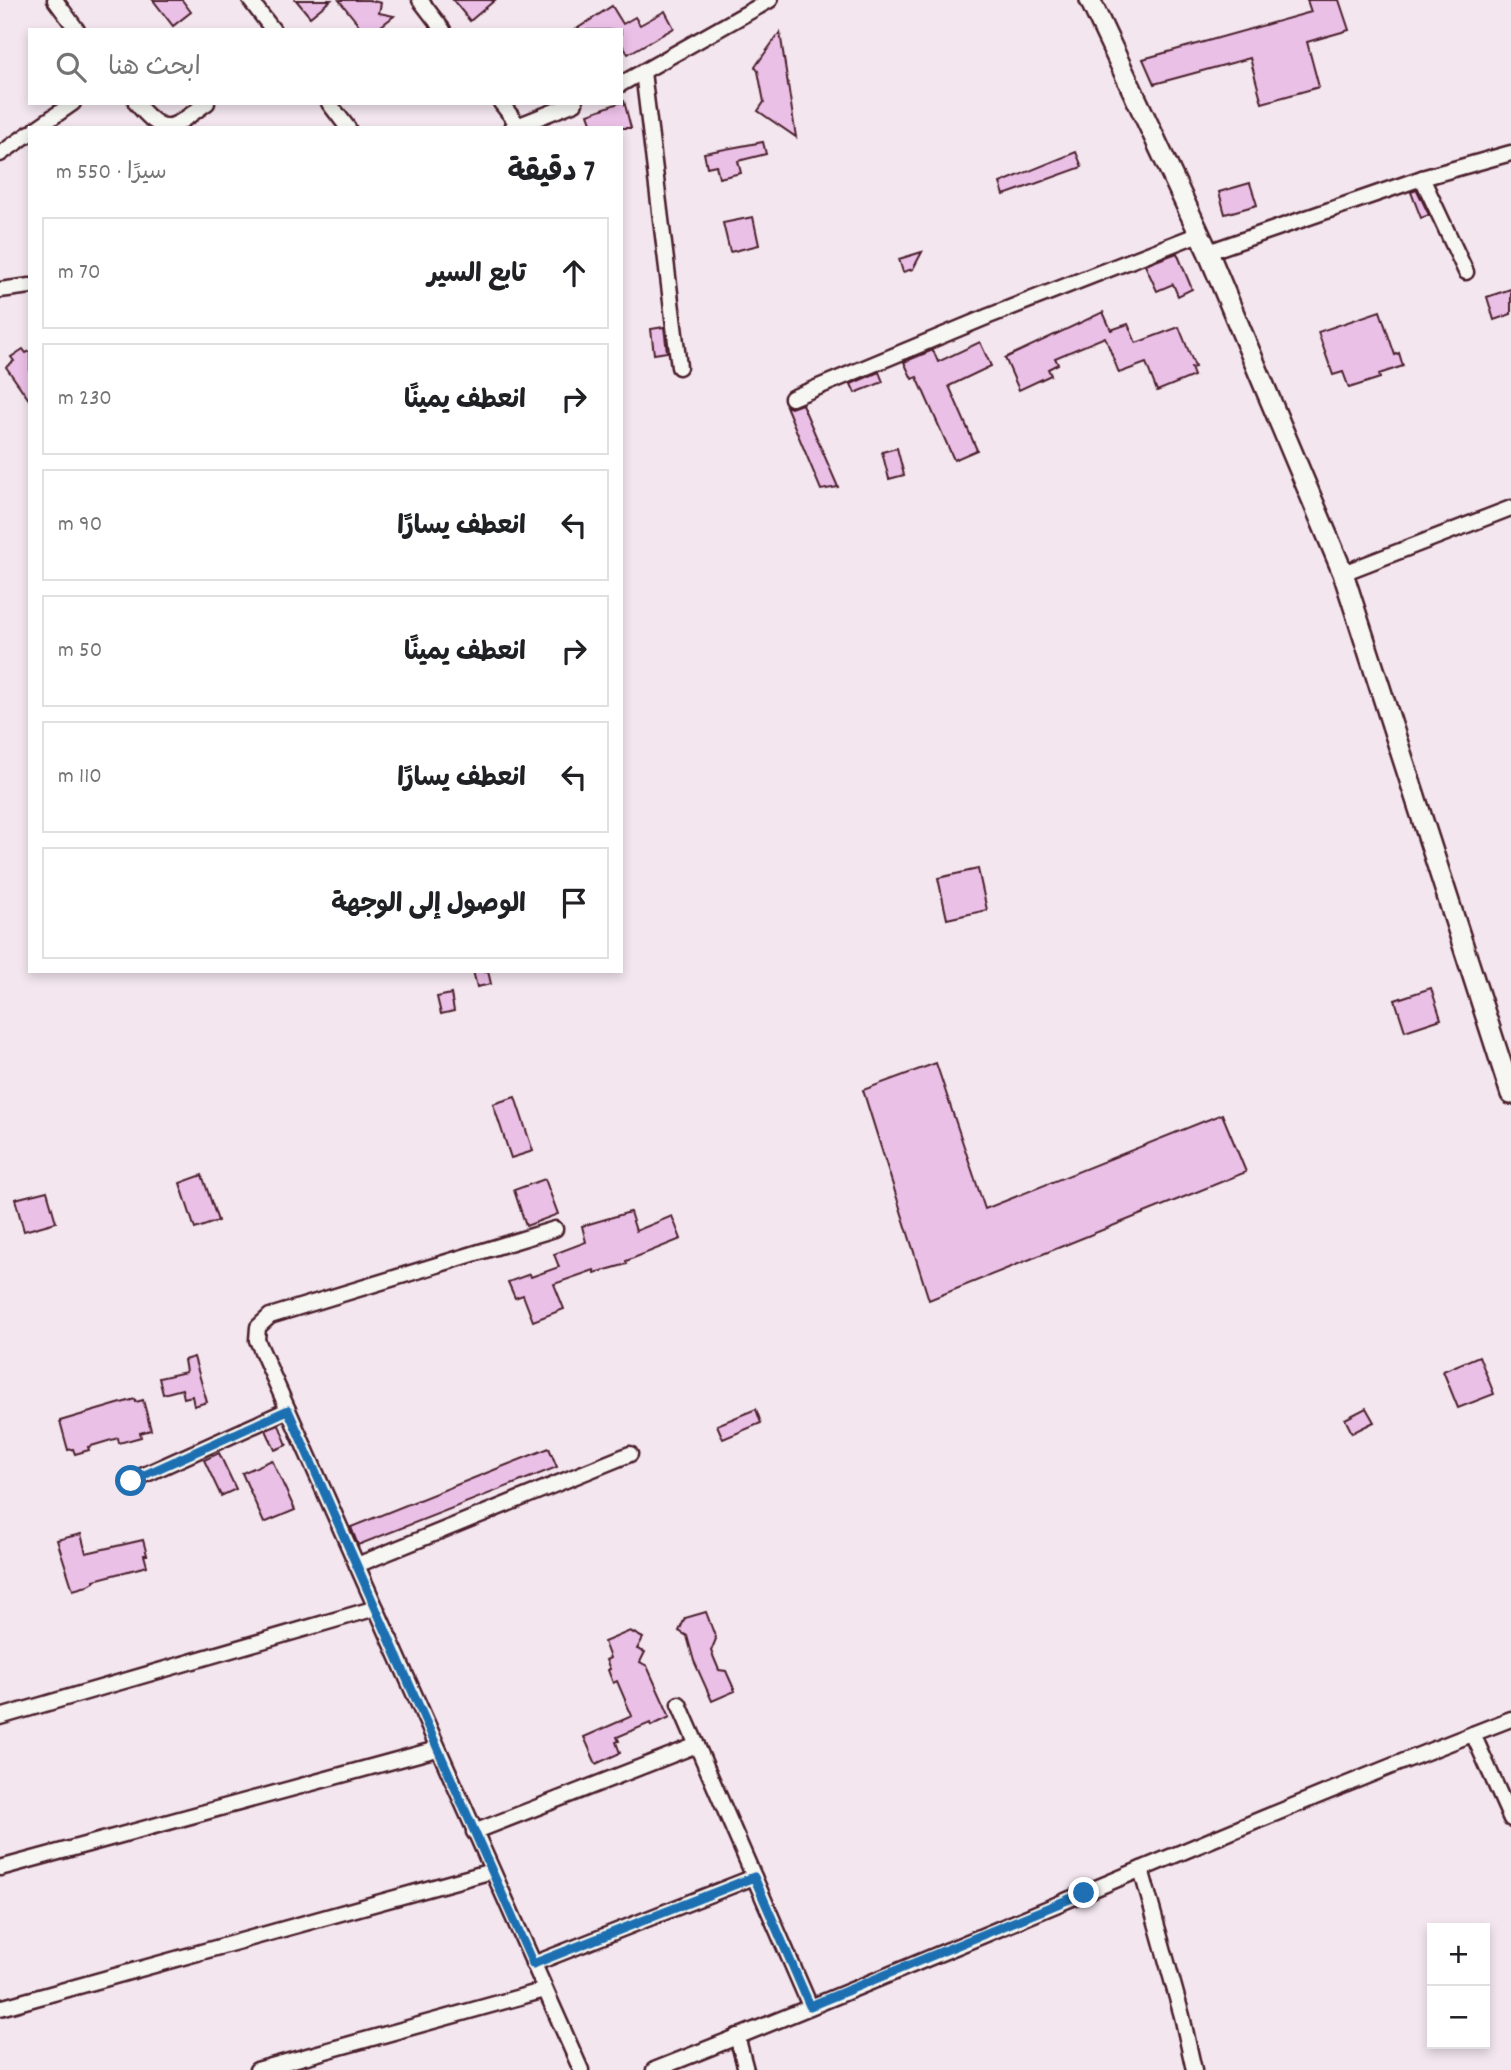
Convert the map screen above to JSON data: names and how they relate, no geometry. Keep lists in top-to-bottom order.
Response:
{
  "page": {
    "search": "ابحث هنا",
    "heading": ["7 دقيقة", "سيرًا · 550 m"],
    "list": [
      ["تابع السير", "70 m"],
      ["انعطف يمينًا", "230 m"],
      ["انعطف يسارًا", "90 m"],
      ["انعطف يمينًا", "50 m"],
      ["انعطف يسارًا", "110 m"],
      "الوصول إلى الوجهة"
    ],
    "map_buttons": ["+", "−"]
  }
}
